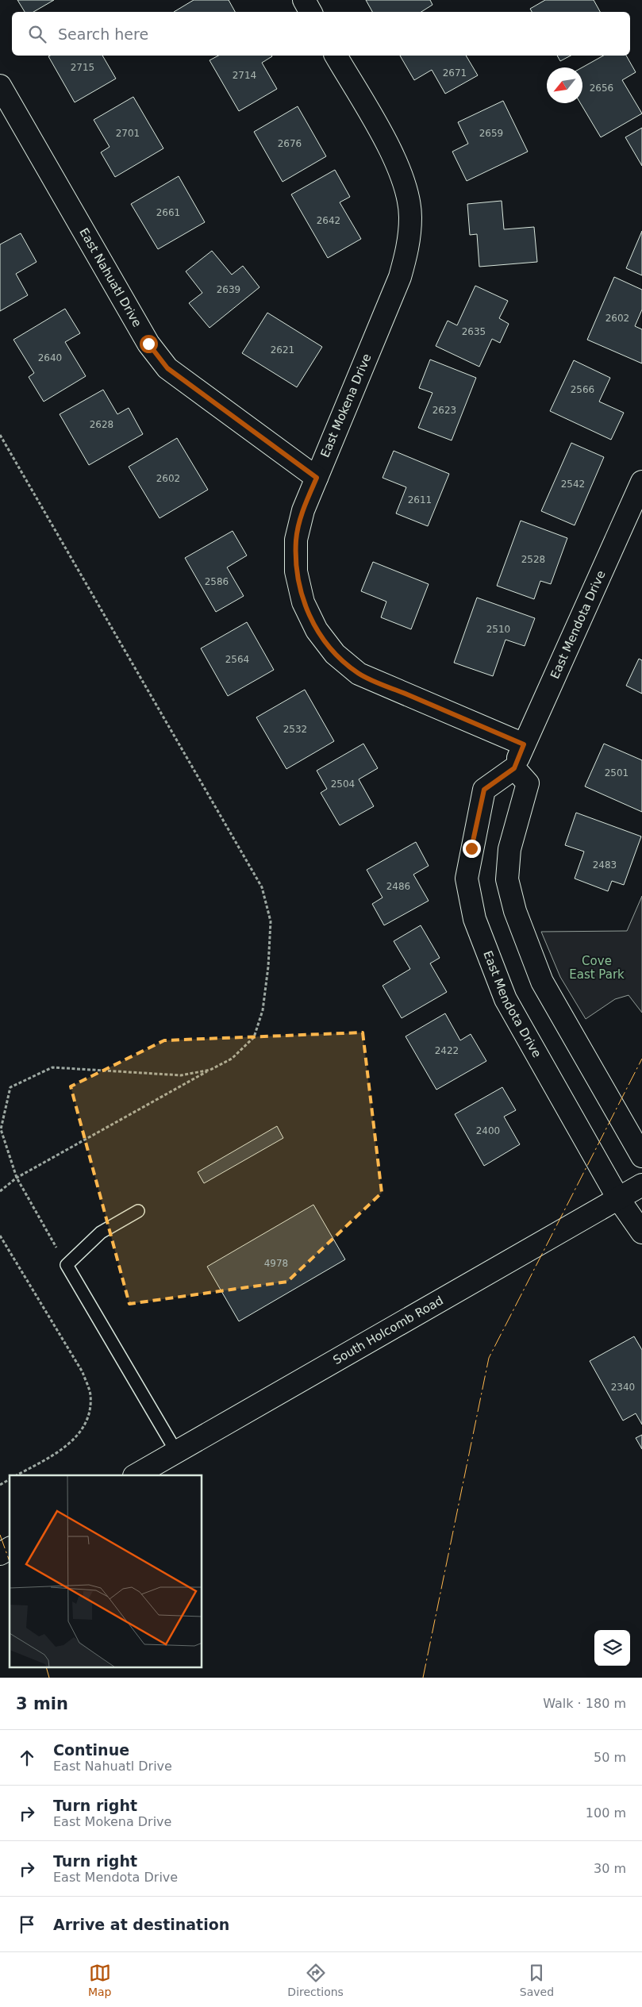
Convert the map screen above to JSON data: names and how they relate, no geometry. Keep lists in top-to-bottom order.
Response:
{
  "streets": {
    "street": [
      "East Nahuatl Drive",
      "East Mokena Drive",
      "East Mendota Drive",
      "South Holcomb Road"
    ]
  },
  "crossings": [
    ["East Nahuatl Drive", "East Mokena Drive"],
    ["East Mokena Drive", "East Mendota Drive"],
    ["East Mendota Drive", "South Holcomb Road"]
  ],
  "parks": ["Cove East Park"],
  "house_numbers": [
    "2715",
    "2671",
    "2714",
    "2656",
    "2701",
    "2659",
    "2676",
    "2661",
    "2642",
    "2639",
    "2602",
    "2635",
    "2621",
    "2640",
    "2566",
    "2623",
    "2628",
    "2602",
    "2542",
    "2611",
    "2528",
    "2586",
    "2510",
    "2564",
    "2532",
    "2501",
    "2504",
    "2483",
    "2486",
    "2422",
    "2400",
    "4978",
    "2340"
  ],
  "north": "bottom left",
  "page": {
    "search": "Search here",
    "heading": ["3 min", "Walk · 180 m"],
    "list": [
      ["Continue", "East Nahuatl Drive", "50 m"],
      ["Turn right", "East Mokena Drive", "100 m"],
      ["Turn right", "East Mendota Drive", "30 m"],
      "Arrive at destination"
    ],
    "nav": ["Map", "Directions", "Saved"]
  }
}
